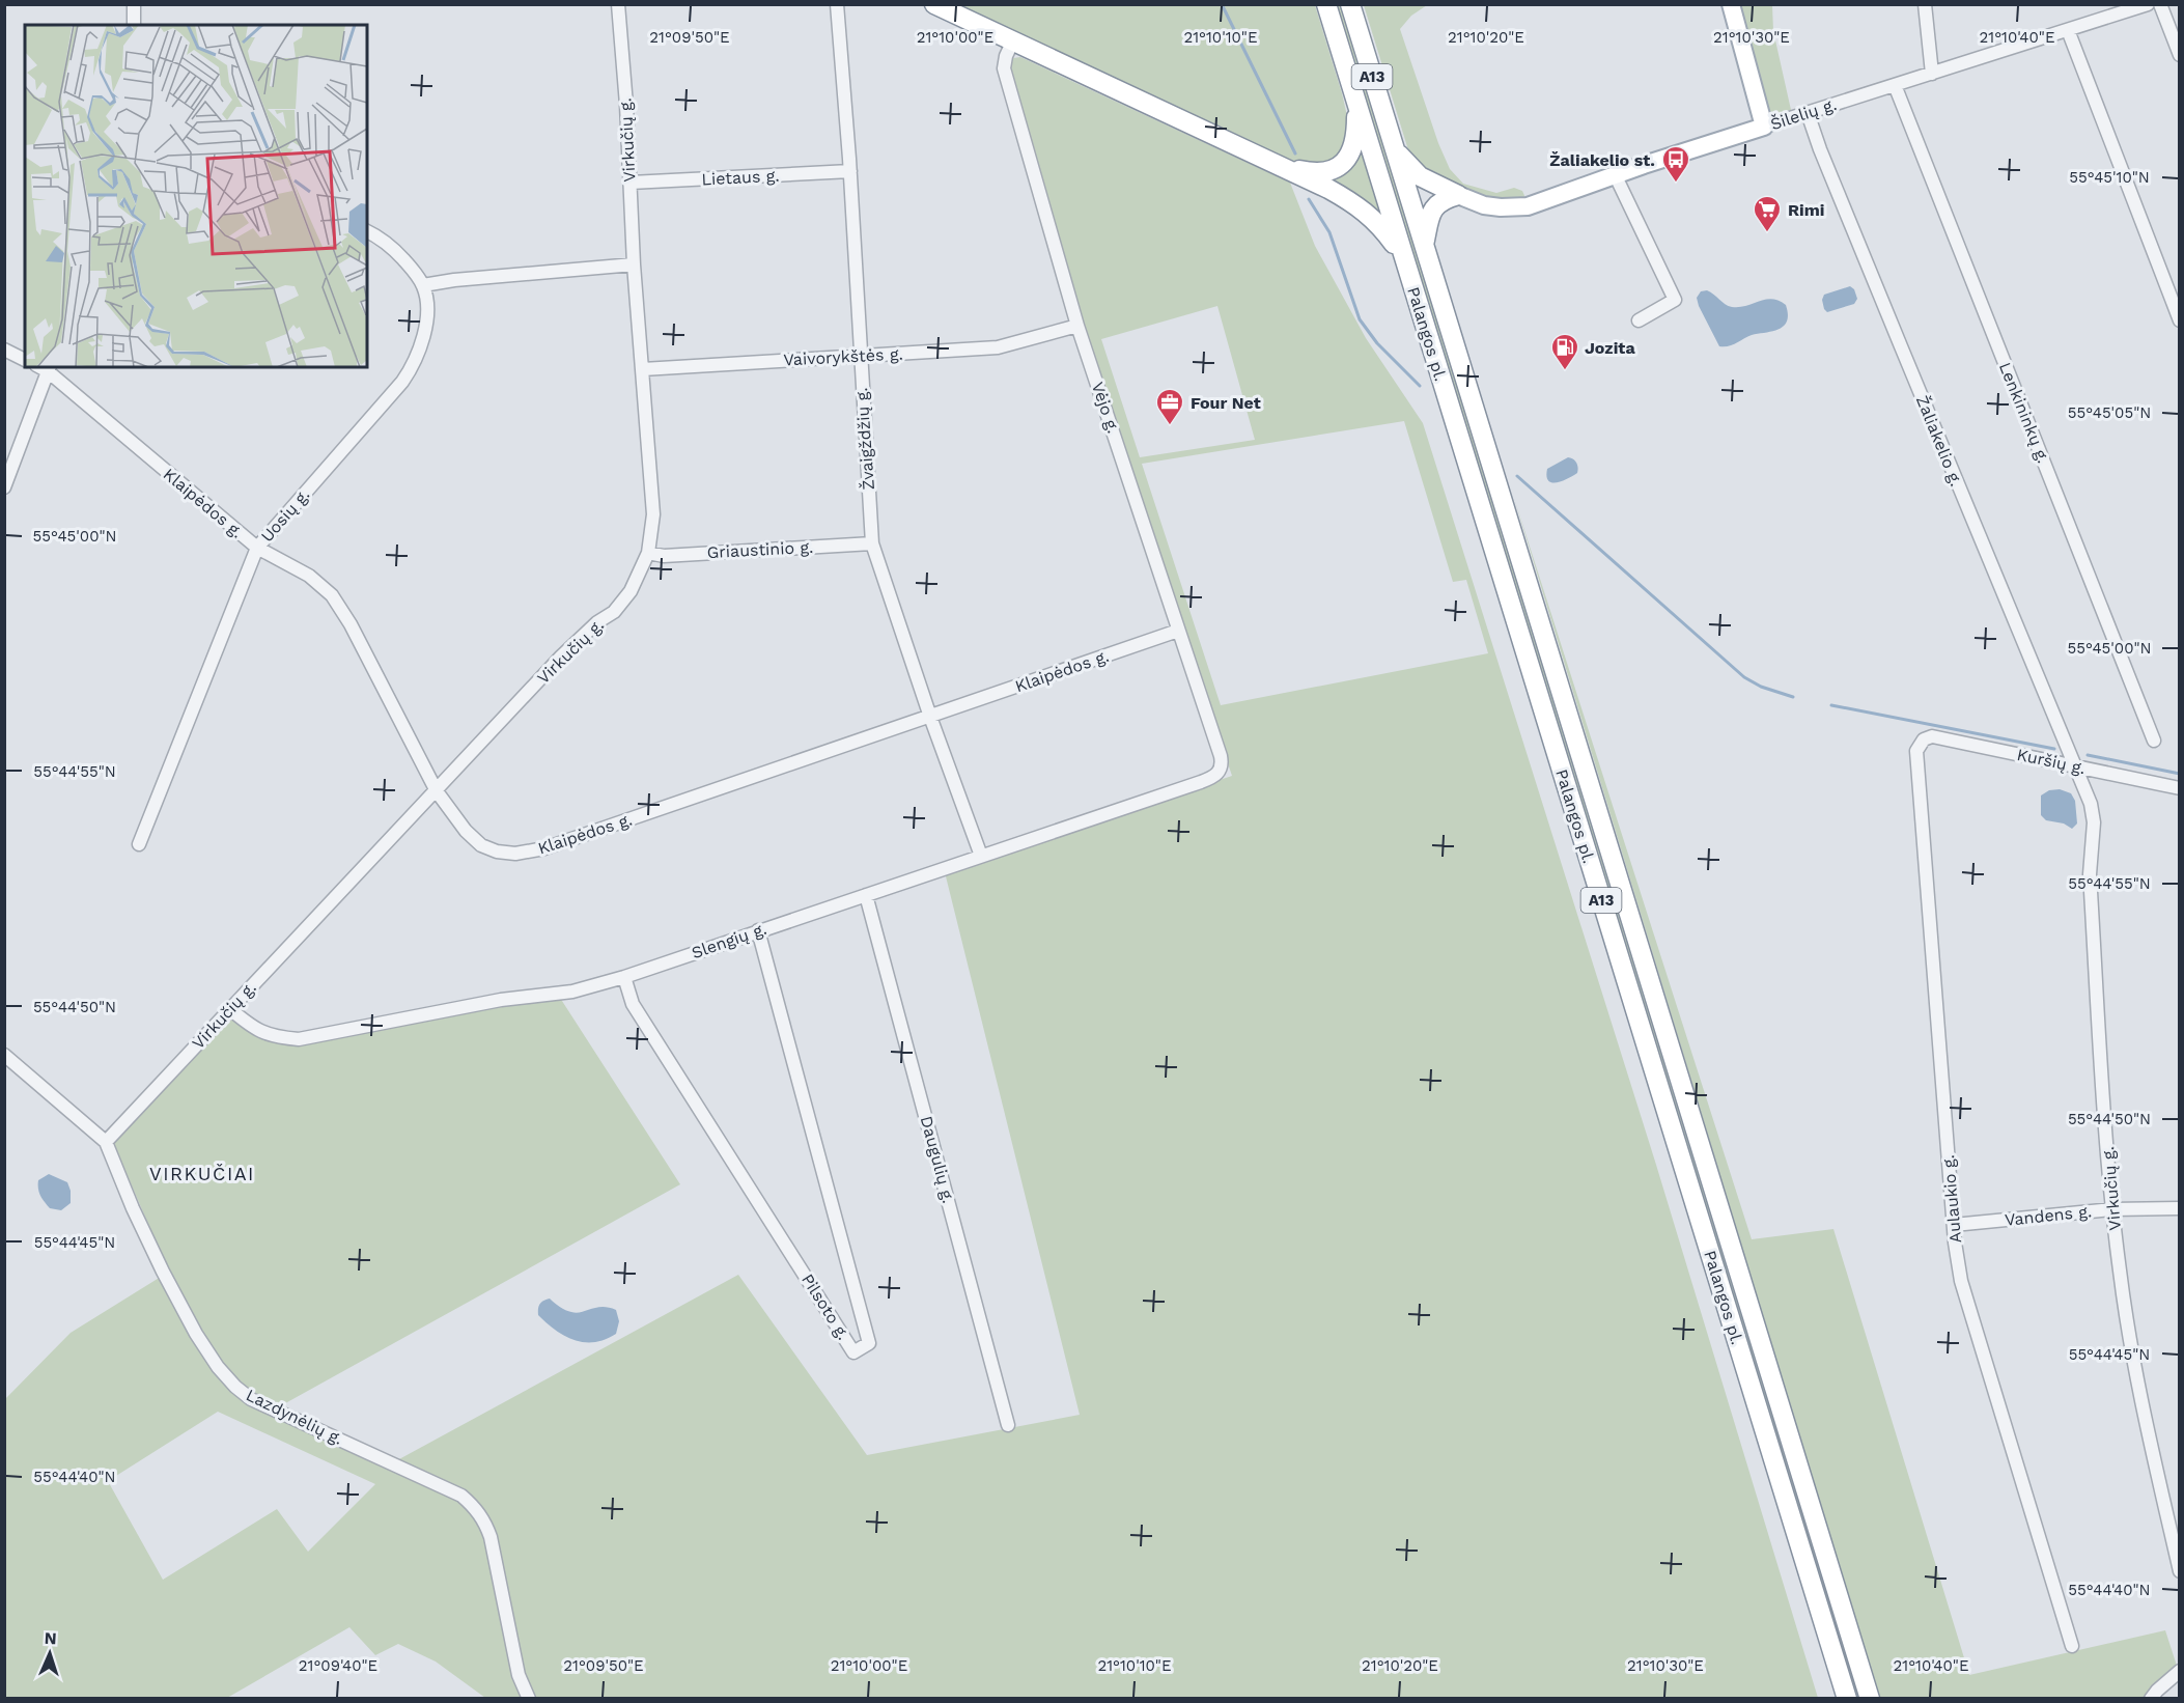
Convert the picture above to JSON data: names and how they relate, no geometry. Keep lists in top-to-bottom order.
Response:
{
  "streets": {
    "highway": ["A13", "Palangos pl."],
    "main road": ["Šilelių g."],
    "street": [
      "Virkučių g.",
      "Lietaus g.",
      "Vaivorykštės g.",
      "Vėjo g.",
      "Lenkininkų g.",
      "Žvaigždžių g.",
      "Žaliakelio g.",
      "Klaipėdos g.",
      "Uosių g.",
      "Griaustinio g.",
      "Kuršių g.",
      "Slengių g.",
      "Daugulių g.",
      "Aulaukio g.",
      "Vandens g.",
      "Pilsoto g.",
      "Lazdynėlių g."
    ]
  },
  "crossings": [
    ["Šilelių g.", "Lenkininkų g."],
    ["Šilelių g.", "Žaliakelio g."],
    ["Virkučių g.", "Lietaus g."],
    ["Virkučių g.", "Vaivorykštės g."],
    ["Virkučių g.", "Žaliakelio g."],
    ["Virkučių g.", "Klaipėdos g."],
    ["Virkučių g.", "Griaustinio g."],
    ["Virkučių g.", "Kuršių g."],
    ["Virkučių g.", "Slengių g."],
    ["Virkučių g.", "Vandens g."],
    ["Virkučių g.", "Lazdynėlių g."],
    ["Lietaus g.", "Žvaigždžių g."],
    ["Vaivorykštės g.", "Vėjo g."],
    ["Vaivorykštės g.", "Žvaigždžių g."],
    ["Vėjo g.", "Klaipėdos g."],
    ["Vėjo g.", "Slengių g."],
    ["Žvaigždžių g.", "Klaipėdos g."],
    ["Žvaigždžių g.", "Griaustinio g."],
    ["Žvaigždžių g.", "Slengių g."],
    ["Žaliakelio g.", "Kuršių g."],
    ["Klaipėdos g.", "Uosių g."],
    ["Kuršių g.", "Aulaukio g."],
    ["Slengių g.", "Daugulių g."],
    ["Slengių g.", "Pilsoto g."],
    ["Aulaukio g.", "Vandens g."]
  ],
  "districts": ["VIRKUČIAI"],
  "places": {
    "bus stop": ["Žaliakelio st."],
    "supermarket": ["Rimi"],
    "fuel station": ["Jozita"],
    "office": ["Four Net"]
  },
  "north": "top",
  "coordinates": [
    "21°09'50\"E",
    "21°10'00\"E",
    "21°10'10\"E",
    "21°10'20\"E",
    "21°10'30\"E",
    "21°10'40\"E",
    "55°45'10\"N",
    "55°45'05\"N",
    "55°45'00\"N",
    "55°44'55\"N",
    "55°44'50\"N",
    "55°44'45\"N",
    "55°44'40\"N",
    "21°09'40\"E"
  ]
}
